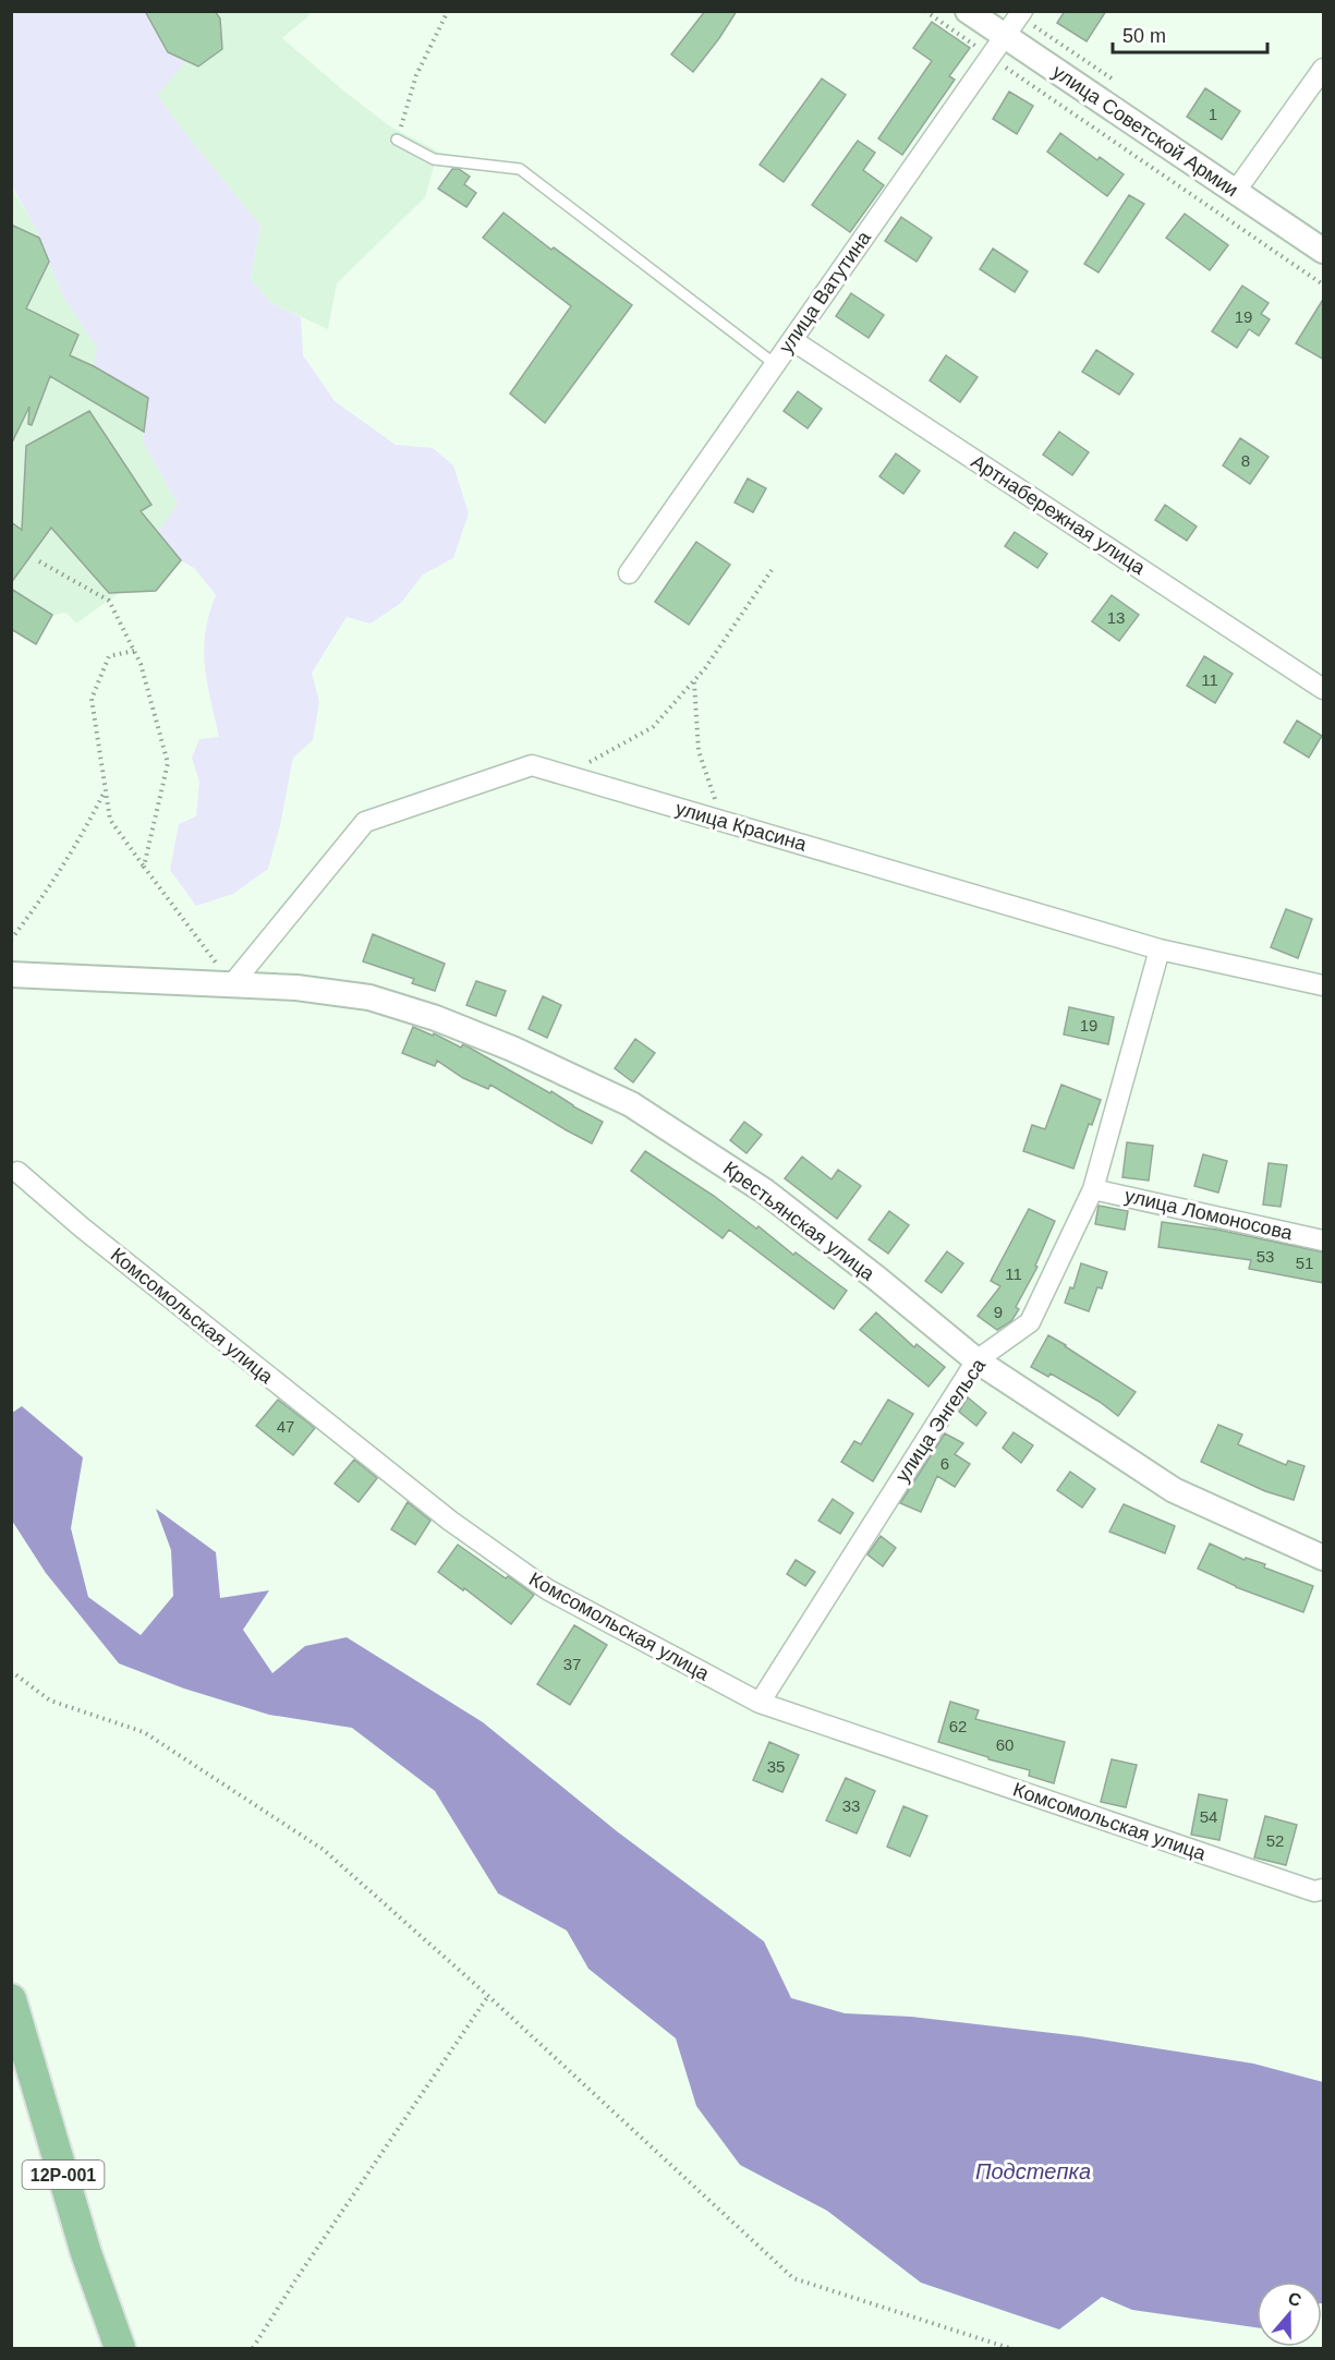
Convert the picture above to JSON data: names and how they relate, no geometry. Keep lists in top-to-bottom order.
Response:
{
  "streets": {
    "main road": ["12Р-001"],
    "street": [
      "улица Советской Армии",
      "улица Ватутина",
      "Артнабережная улица",
      "улица Красина",
      "улица Ломоносова",
      "Крестьянская улица",
      "Комсомольская улица",
      "улица Энгельса"
    ]
  },
  "crossings": [
    ["улица Советской Армии", "улица Ватутина"],
    ["улица Ватутина", "Артнабережная улица"],
    ["улица Красина", "Крестьянская улица"],
    ["улица Красина", "улица Энгельса"],
    ["улица Ломоносова", "улица Энгельса"],
    ["Крестьянская улица", "улица Энгельса"],
    ["Комсомольская улица", "улица Энгельса"]
  ],
  "water": ["Подстепка"],
  "house_numbers": [
    "1",
    "19",
    "8",
    "13",
    "11",
    "19",
    "53",
    "51",
    "11",
    "9",
    "47",
    "6",
    "37",
    "62",
    "60",
    "35",
    "33",
    "54",
    "52"
  ],
  "scale_bar": "50 m",
  "north": "top"
}
